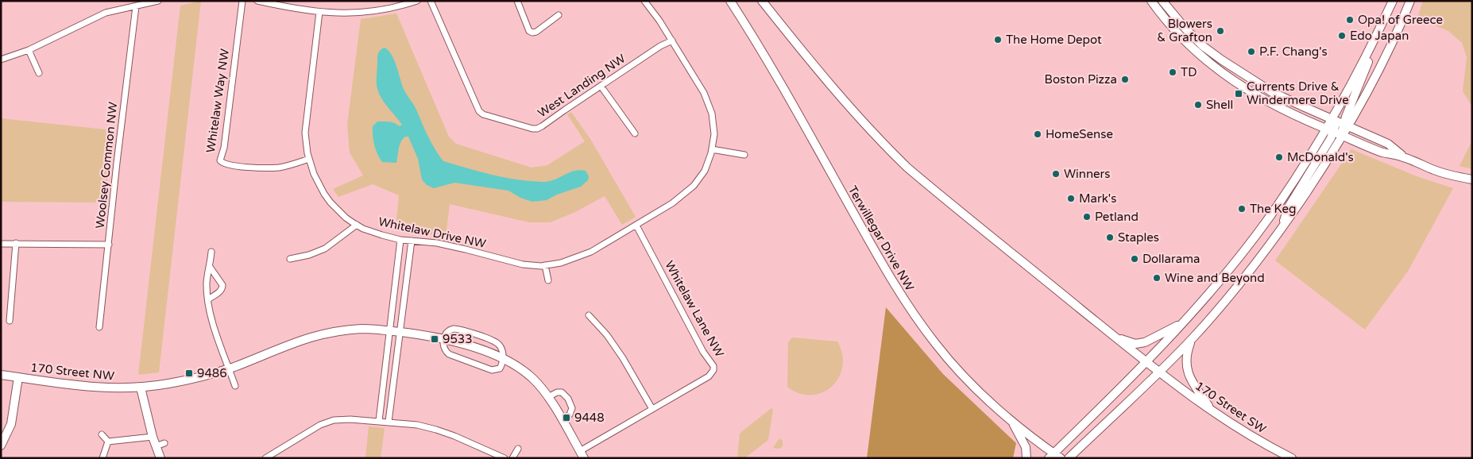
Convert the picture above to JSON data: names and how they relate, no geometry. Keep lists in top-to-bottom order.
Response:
{
  "streets": {
    "main road": ["Terwillegar Drive NW", "170 Street NW", "170 Street SW"],
    "street": [
      "West Landing NW",
      "Whitelaw Way NW",
      "Woolsey Common NW",
      "Whitelaw Drive NW",
      "Whitelaw Lane NW"
    ]
  },
  "crossings": [
    ["West Landing NW", "Whitelaw Drive NW"],
    ["Whitelaw Way NW", "Whitelaw Drive NW"],
    ["Whitelaw Drive NW", "Whitelaw Lane NW"],
    ["Whitelaw Lane NW", "170 Street NW"]
  ],
  "places": {
    "other": [
      "Opa! of Greece",
      "Blowers & Grafton",
      "Edo Japan",
      "The Home Depot",
      "P.F. Chang's",
      "TD",
      "Boston Pizza",
      "Shell",
      "HomeSense",
      "McDonald's",
      "Winners",
      "Mark's",
      "The Keg",
      "Petland",
      "Staples",
      "Dollarama",
      "Wine and Beyond"
    ],
    "transit": [
      "Currents Drive & Windermere Drive",
      "9533",
      "9486",
      "9448"
    ]
  }
}
